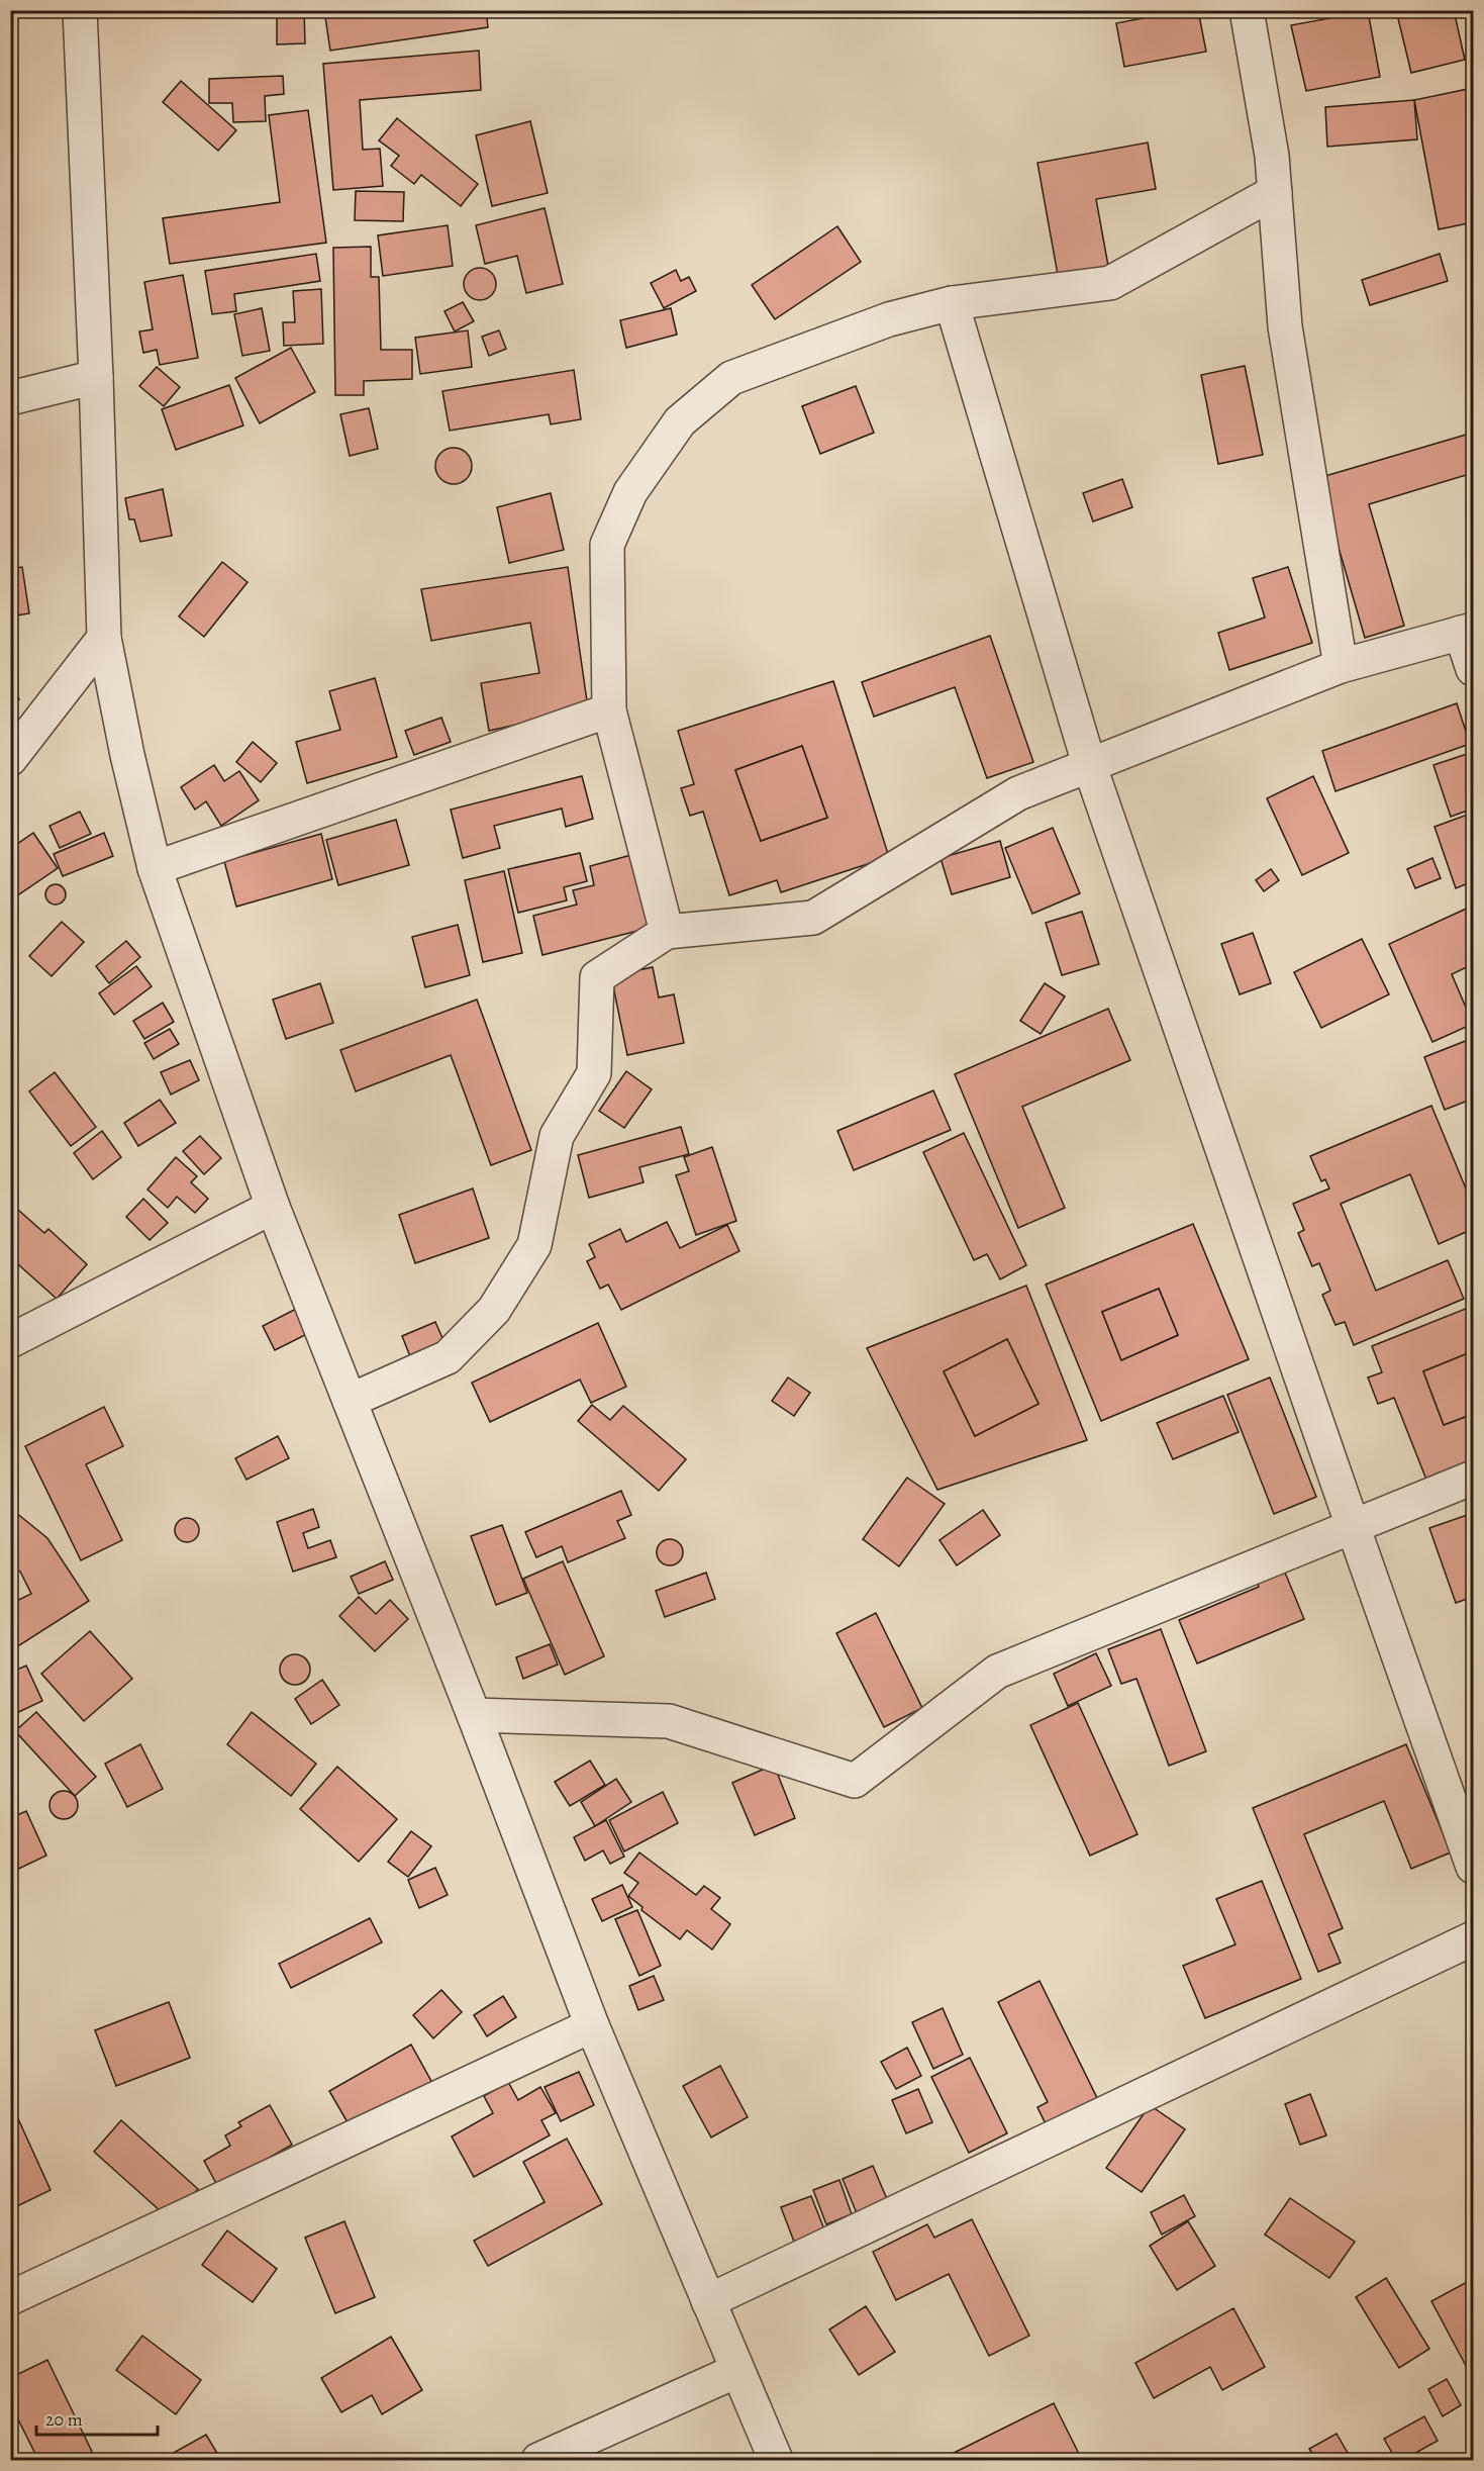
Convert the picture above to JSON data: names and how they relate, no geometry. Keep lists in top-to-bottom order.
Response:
{
  "scale_bar": "20 m"
}
